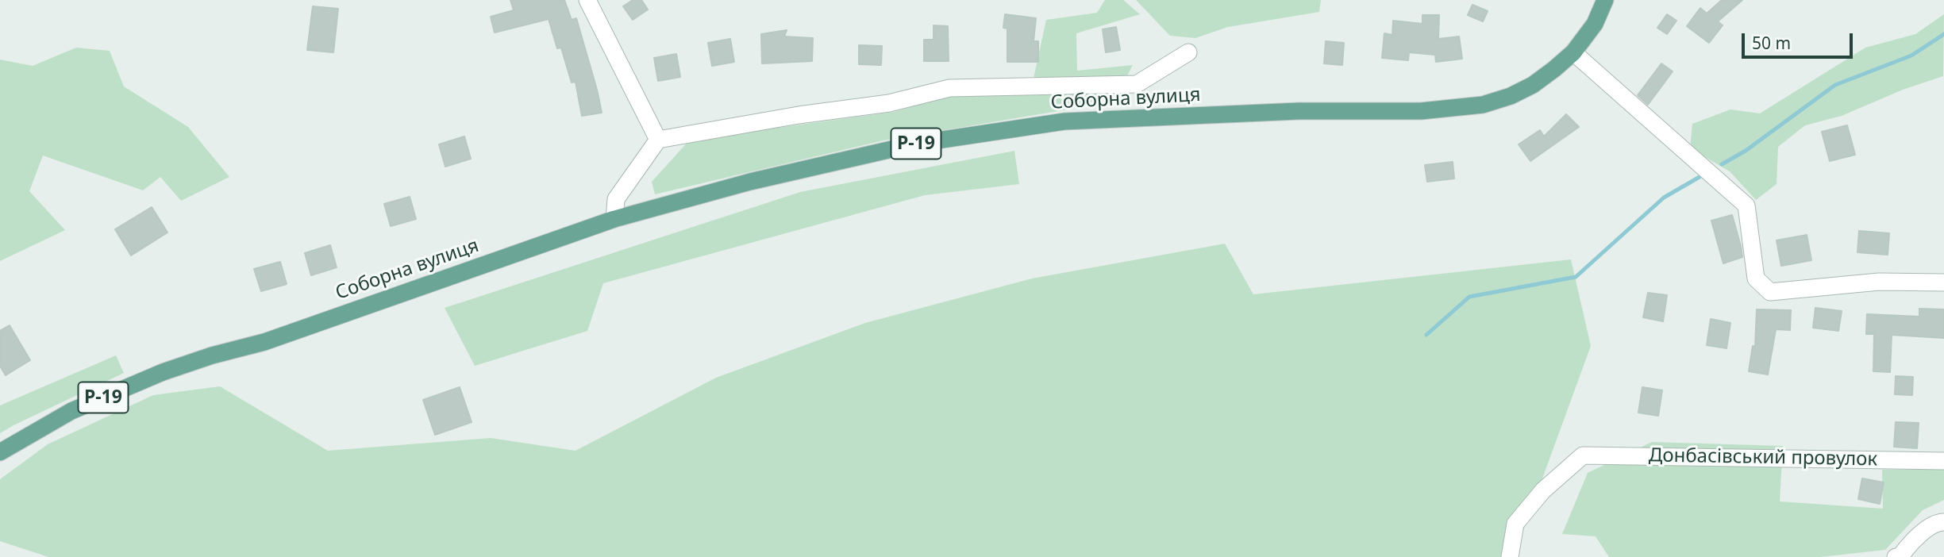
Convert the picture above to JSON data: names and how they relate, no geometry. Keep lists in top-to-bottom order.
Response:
{
  "streets": {
    "main road": ["Соборна вулиця", "Р-19"],
    "street": ["Донбасівський провулок"]
  },
  "scale_bar": "50 m"
}
